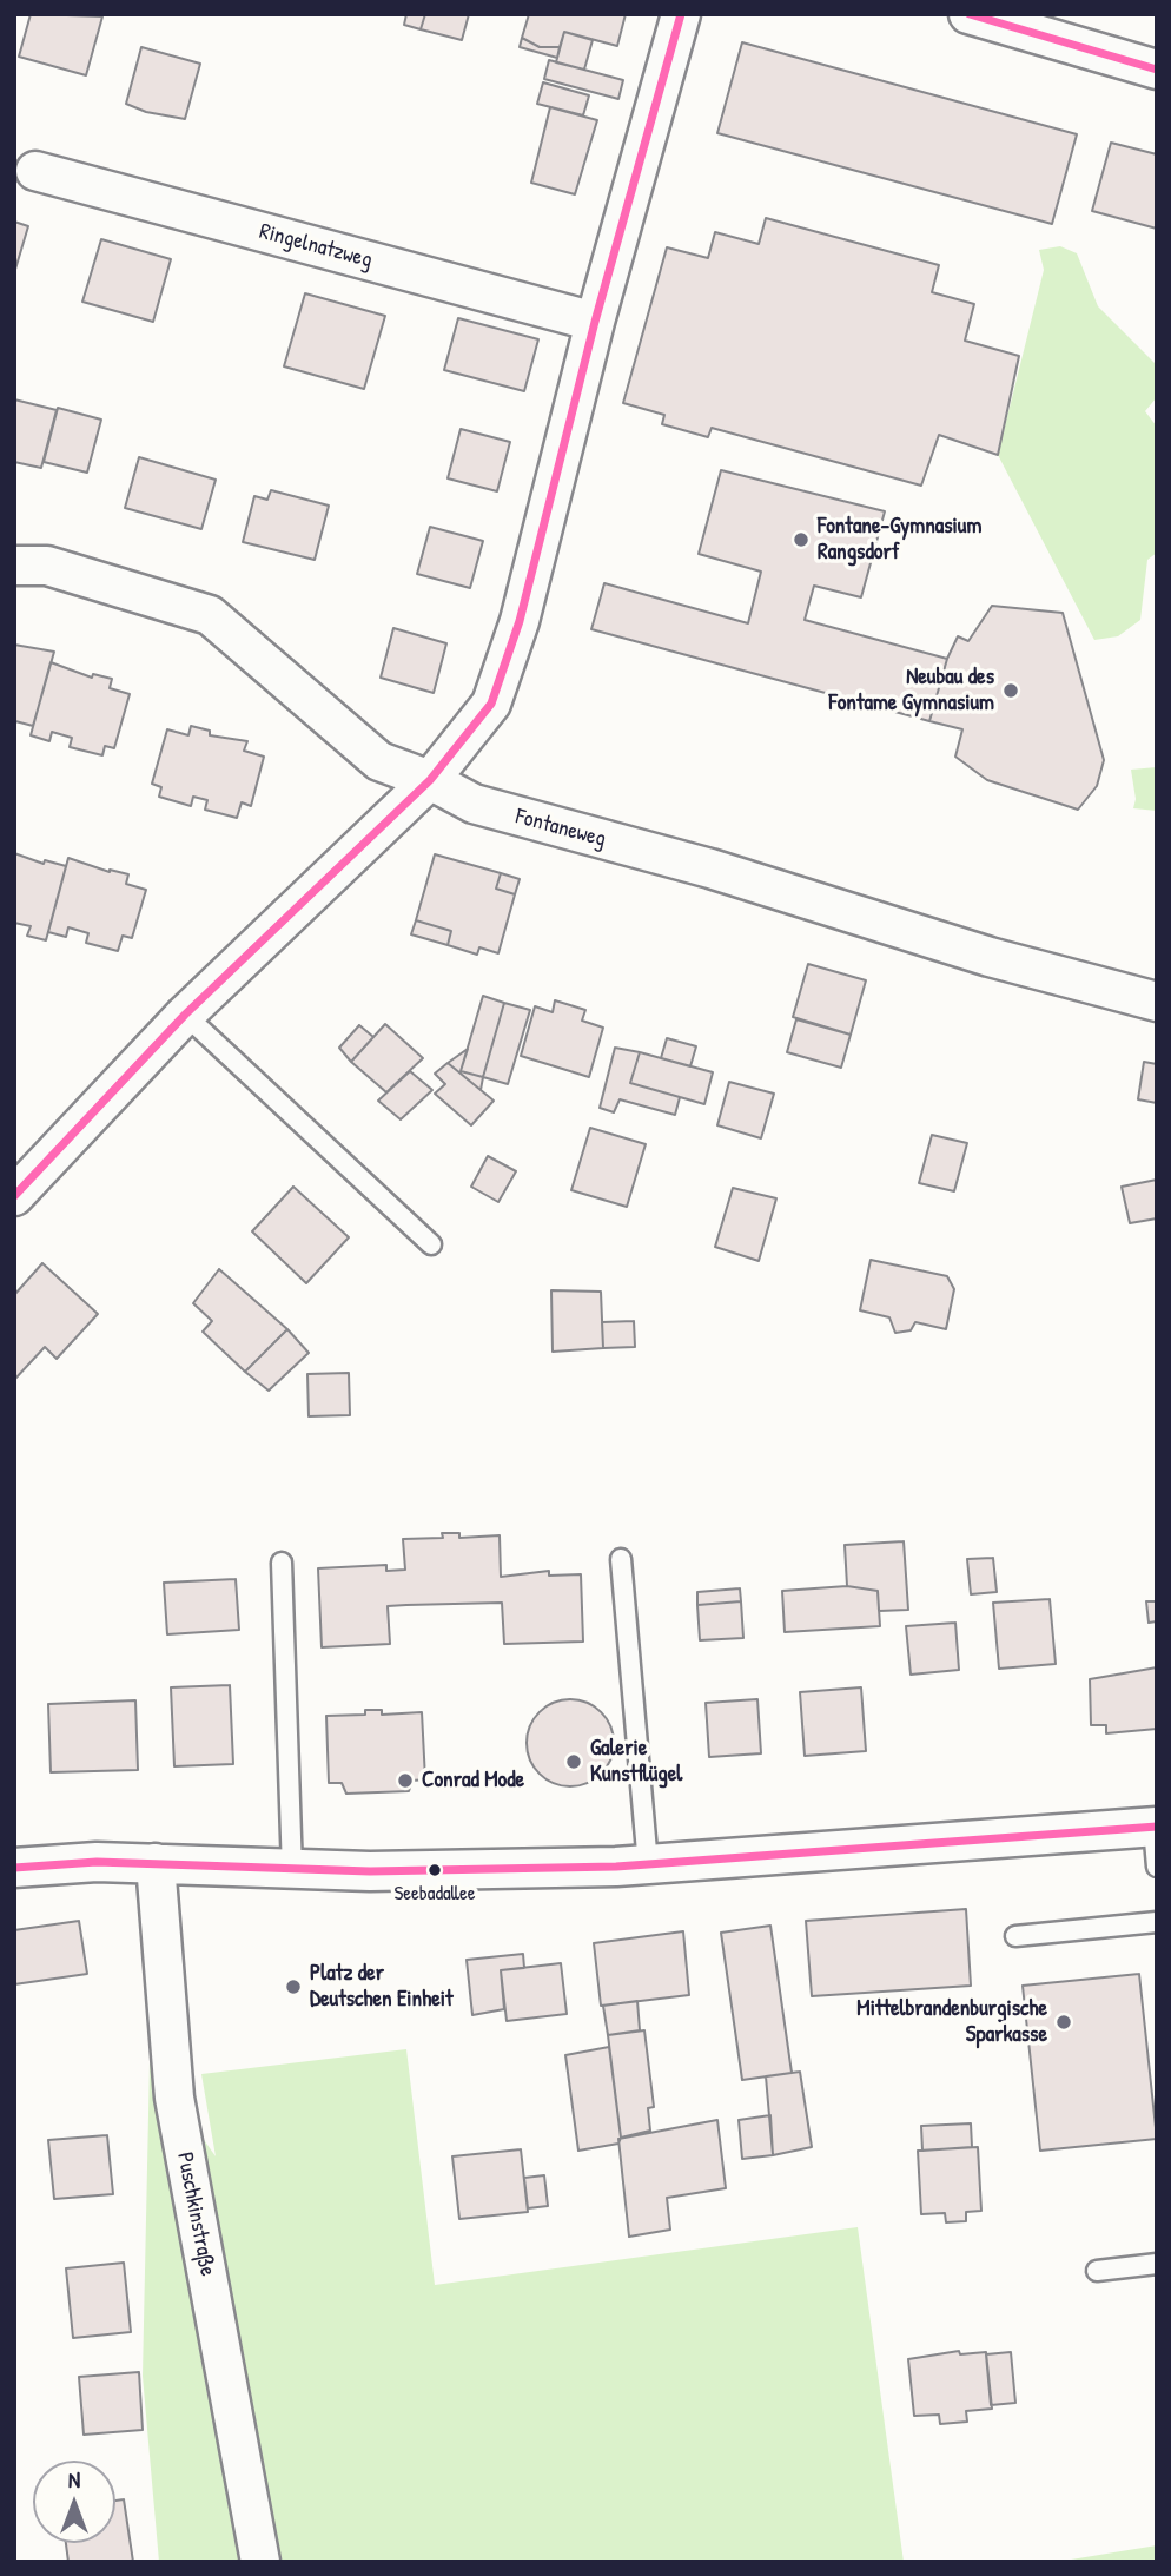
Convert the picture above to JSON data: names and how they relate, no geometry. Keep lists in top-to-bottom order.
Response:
{
  "streets": {
    "street": ["Ringelnatzweg", "Fontaneweg", "Puschkinstraße"]
  },
  "places": [
    "Fontane-Gymnasium Rangsdorf",
    "Neubau des Fontame Gymnasium",
    "Galerie Kunstflügel",
    "Conrad Mode",
    "Seebadallee",
    "Platz der Deutschen Einheit",
    "Mittelbrandenburgische Sparkasse"
  ],
  "north": "top"
}
